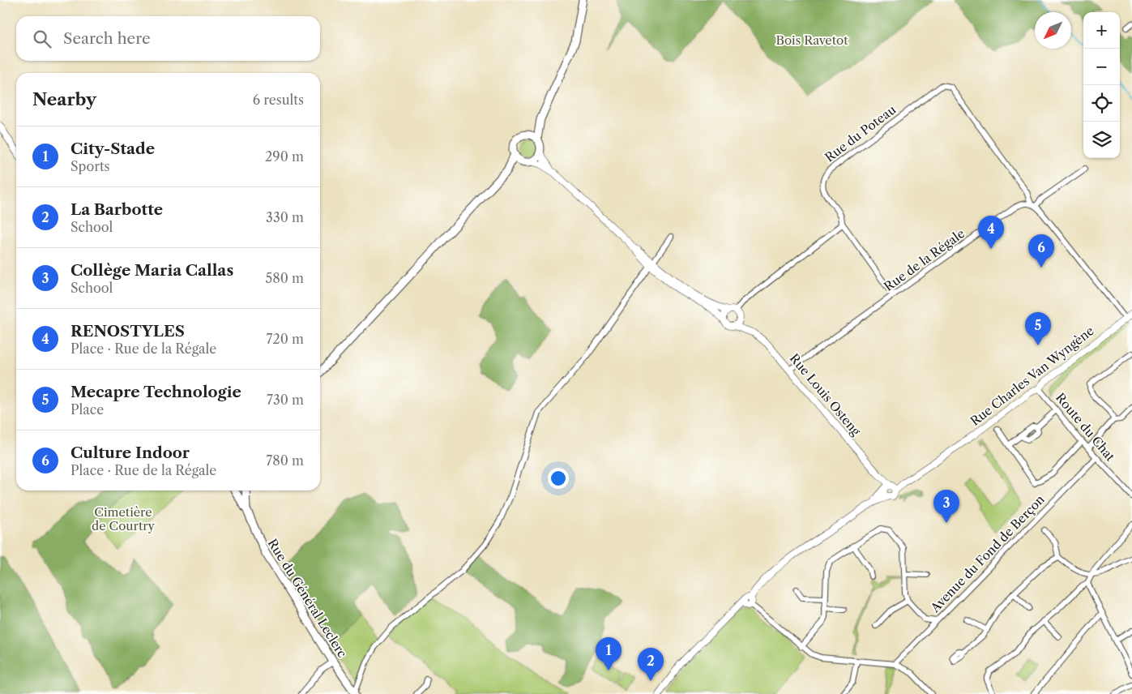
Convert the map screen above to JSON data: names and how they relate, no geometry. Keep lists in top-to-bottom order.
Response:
{
  "streets": {
    "main road": ["Rue du Général Leclerc"],
    "street": [
      "Rue du Poteau",
      "Rue de la Régale",
      "Rue Charles Van Wyngène",
      "Rue Louis Osteng",
      "Route du Chat",
      "Avenue du Fond de Berçon"
    ]
  },
  "crossings": [
    ["Rue du Poteau", "Rue de la Régale"],
    ["Rue de la Régale", "Rue Louis Osteng"],
    ["Rue Charles Van Wyngène", "Rue Louis Osteng"],
    ["Rue Charles Van Wyngène", "Route du Chat"],
    ["Route du Chat", "Avenue du Fond de Berçon"]
  ],
  "parks": ["Bois Ravetot", "Cimetière de Courtry"],
  "north": "bottom left",
  "page": {
    "map_buttons": ["+", "−"],
    "search": "Search here",
    "heading": ["Nearby", "6 results"],
    "list": [
      {
        "mark": "1",
        "name": "City-Stade",
        "note": "Sports",
        "value": "290 m"
      },
      {
        "mark": "2",
        "name": "La Barbotte",
        "note": "School",
        "value": "330 m"
      },
      {
        "mark": "3",
        "name": "Collège Maria Callas",
        "note": "School",
        "value": "580 m"
      },
      {
        "mark": "4",
        "name": "RENOSTYLES",
        "note": "Place · Rue de la Régale",
        "value": "720 m"
      },
      {
        "mark": "5",
        "name": "Mecapre Technologie",
        "note": "Place",
        "value": "730 m"
      },
      {
        "mark": "6",
        "name": "Culture Indoor",
        "note": "Place · Rue de la Régale",
        "value": "780 m"
      }
    ],
    "pins": [
      "4",
      "6",
      "5",
      "3",
      "1",
      "2"
    ]
  }
}
